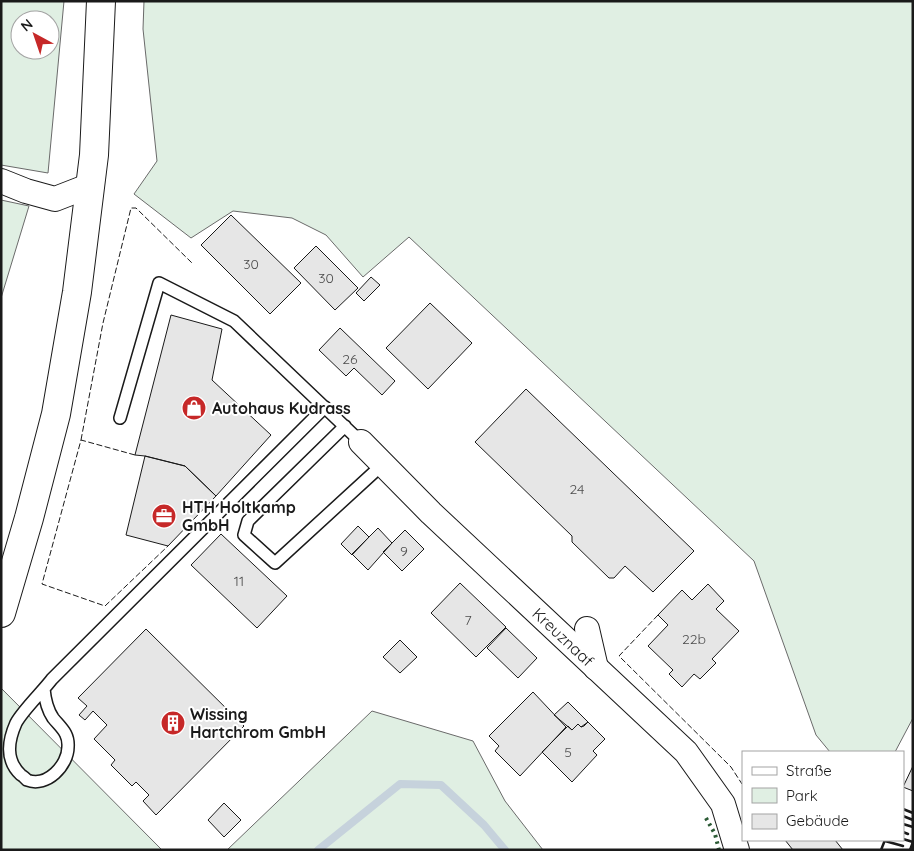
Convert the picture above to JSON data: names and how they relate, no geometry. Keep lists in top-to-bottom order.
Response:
{
  "streets": {
    "street": ["Kreuznaaf"]
  },
  "places": {
    "shop": ["Autohaus Kudrass"],
    "office": ["HTH Holtkamp GmbH"],
    "building": ["Wissing Hartchrom GmbH"]
  },
  "house_numbers": [
    "30",
    "30",
    "26",
    "24",
    "9",
    "11",
    "7",
    "22b",
    "5"
  ],
  "legend": ["Straße", "Park", "Gebäude"],
  "north": "top left"
}
